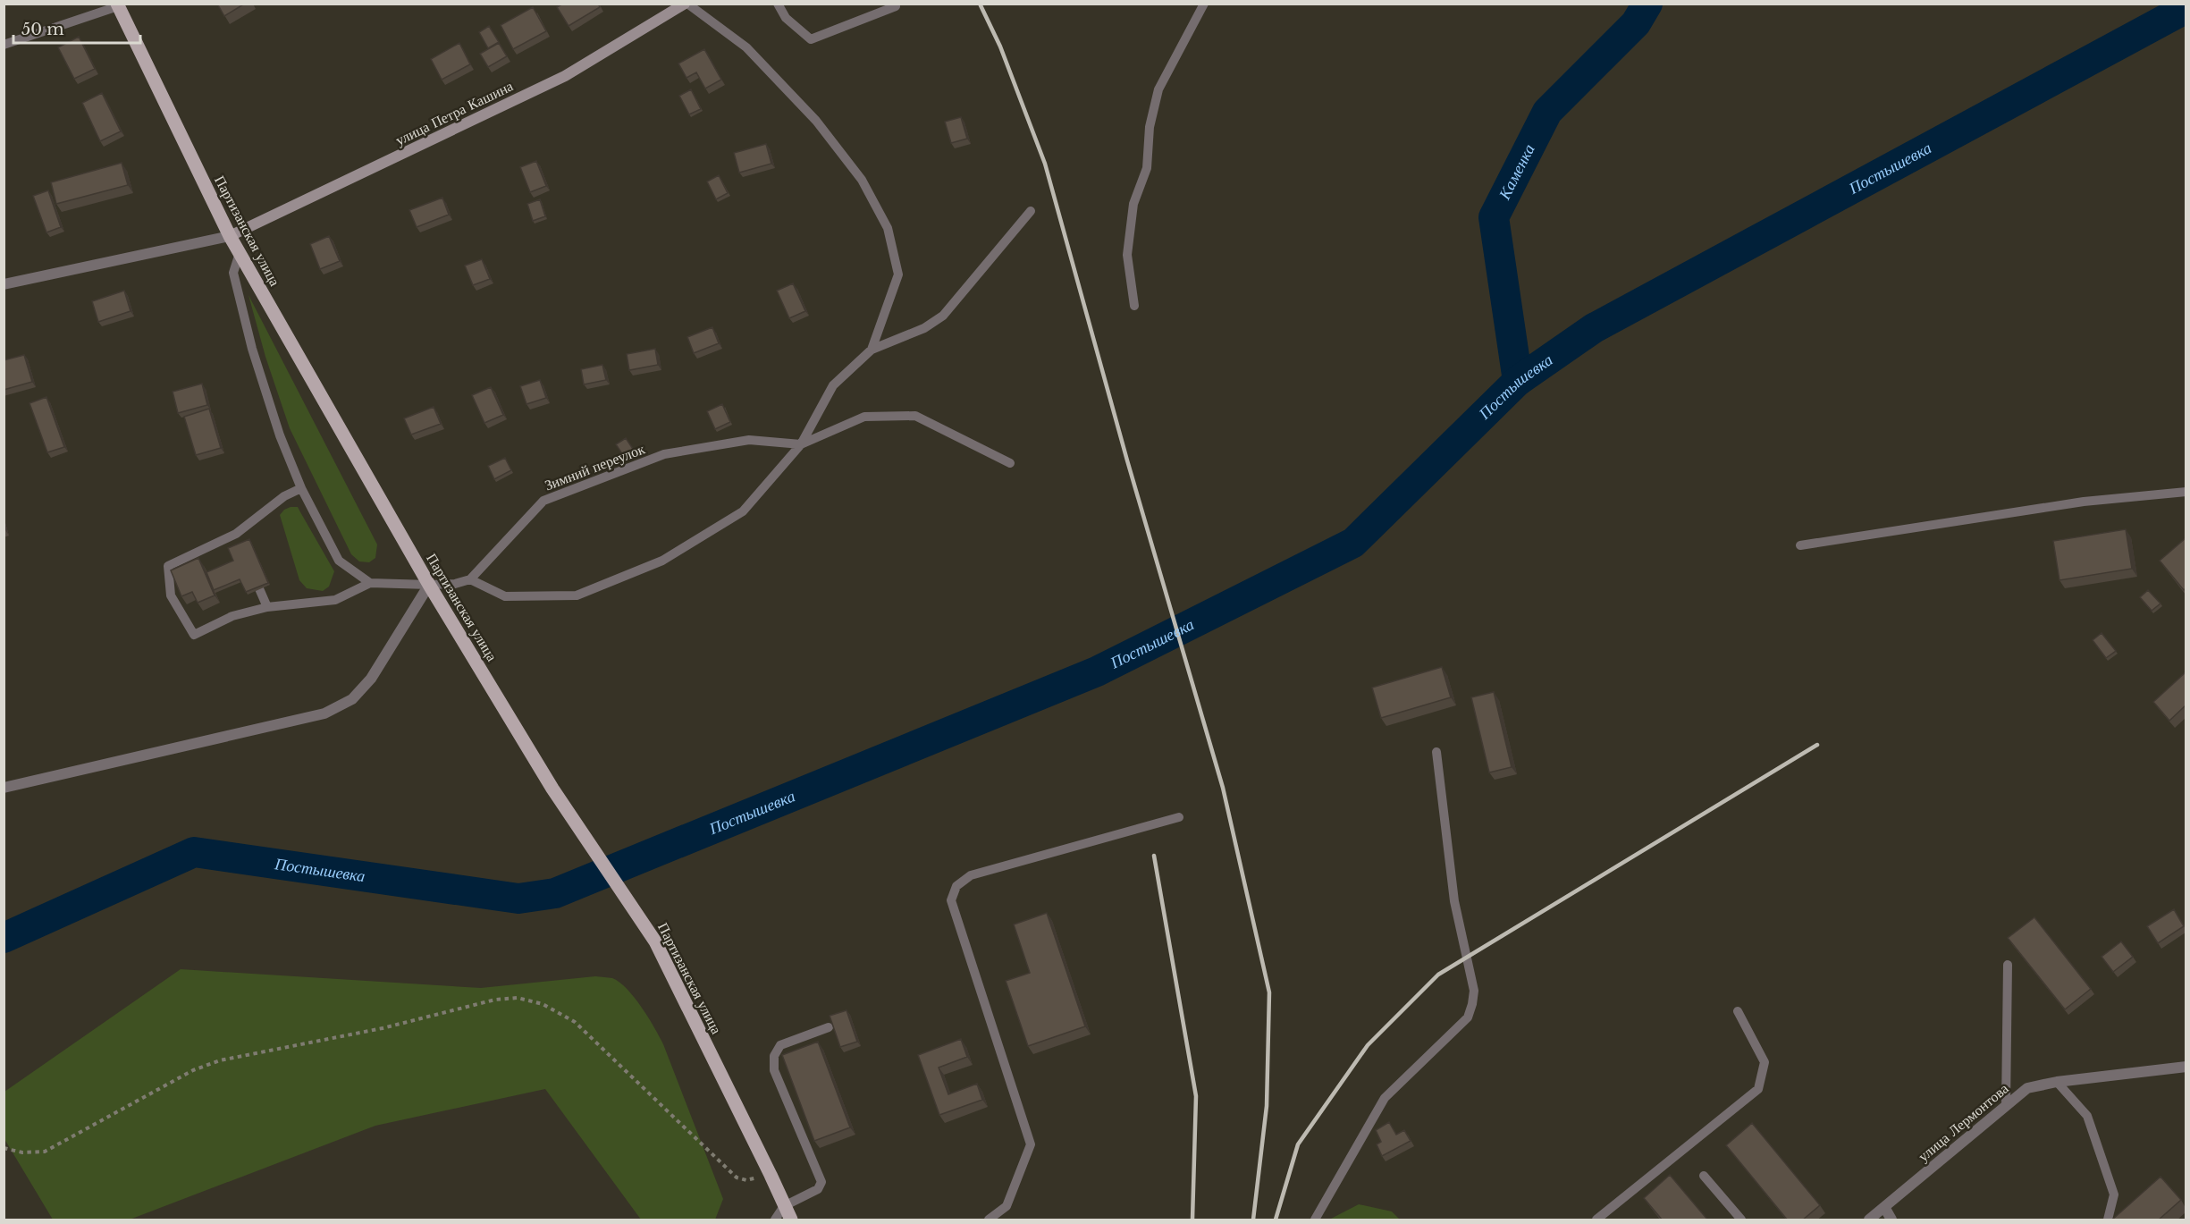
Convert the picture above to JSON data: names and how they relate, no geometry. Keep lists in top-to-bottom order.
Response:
{
  "streets": {
    "main road": ["улица Петра Кашина", "Партизанская улица"],
    "street": ["улица Лермонтова"],
    "lane": ["Зимний переулок"]
  },
  "crossings": [
    ["улица Петра Кашина", "Партизанская улица"]
  ],
  "water": ["Постышевка", "Каменка"],
  "scale_bar": "50 m"
}
